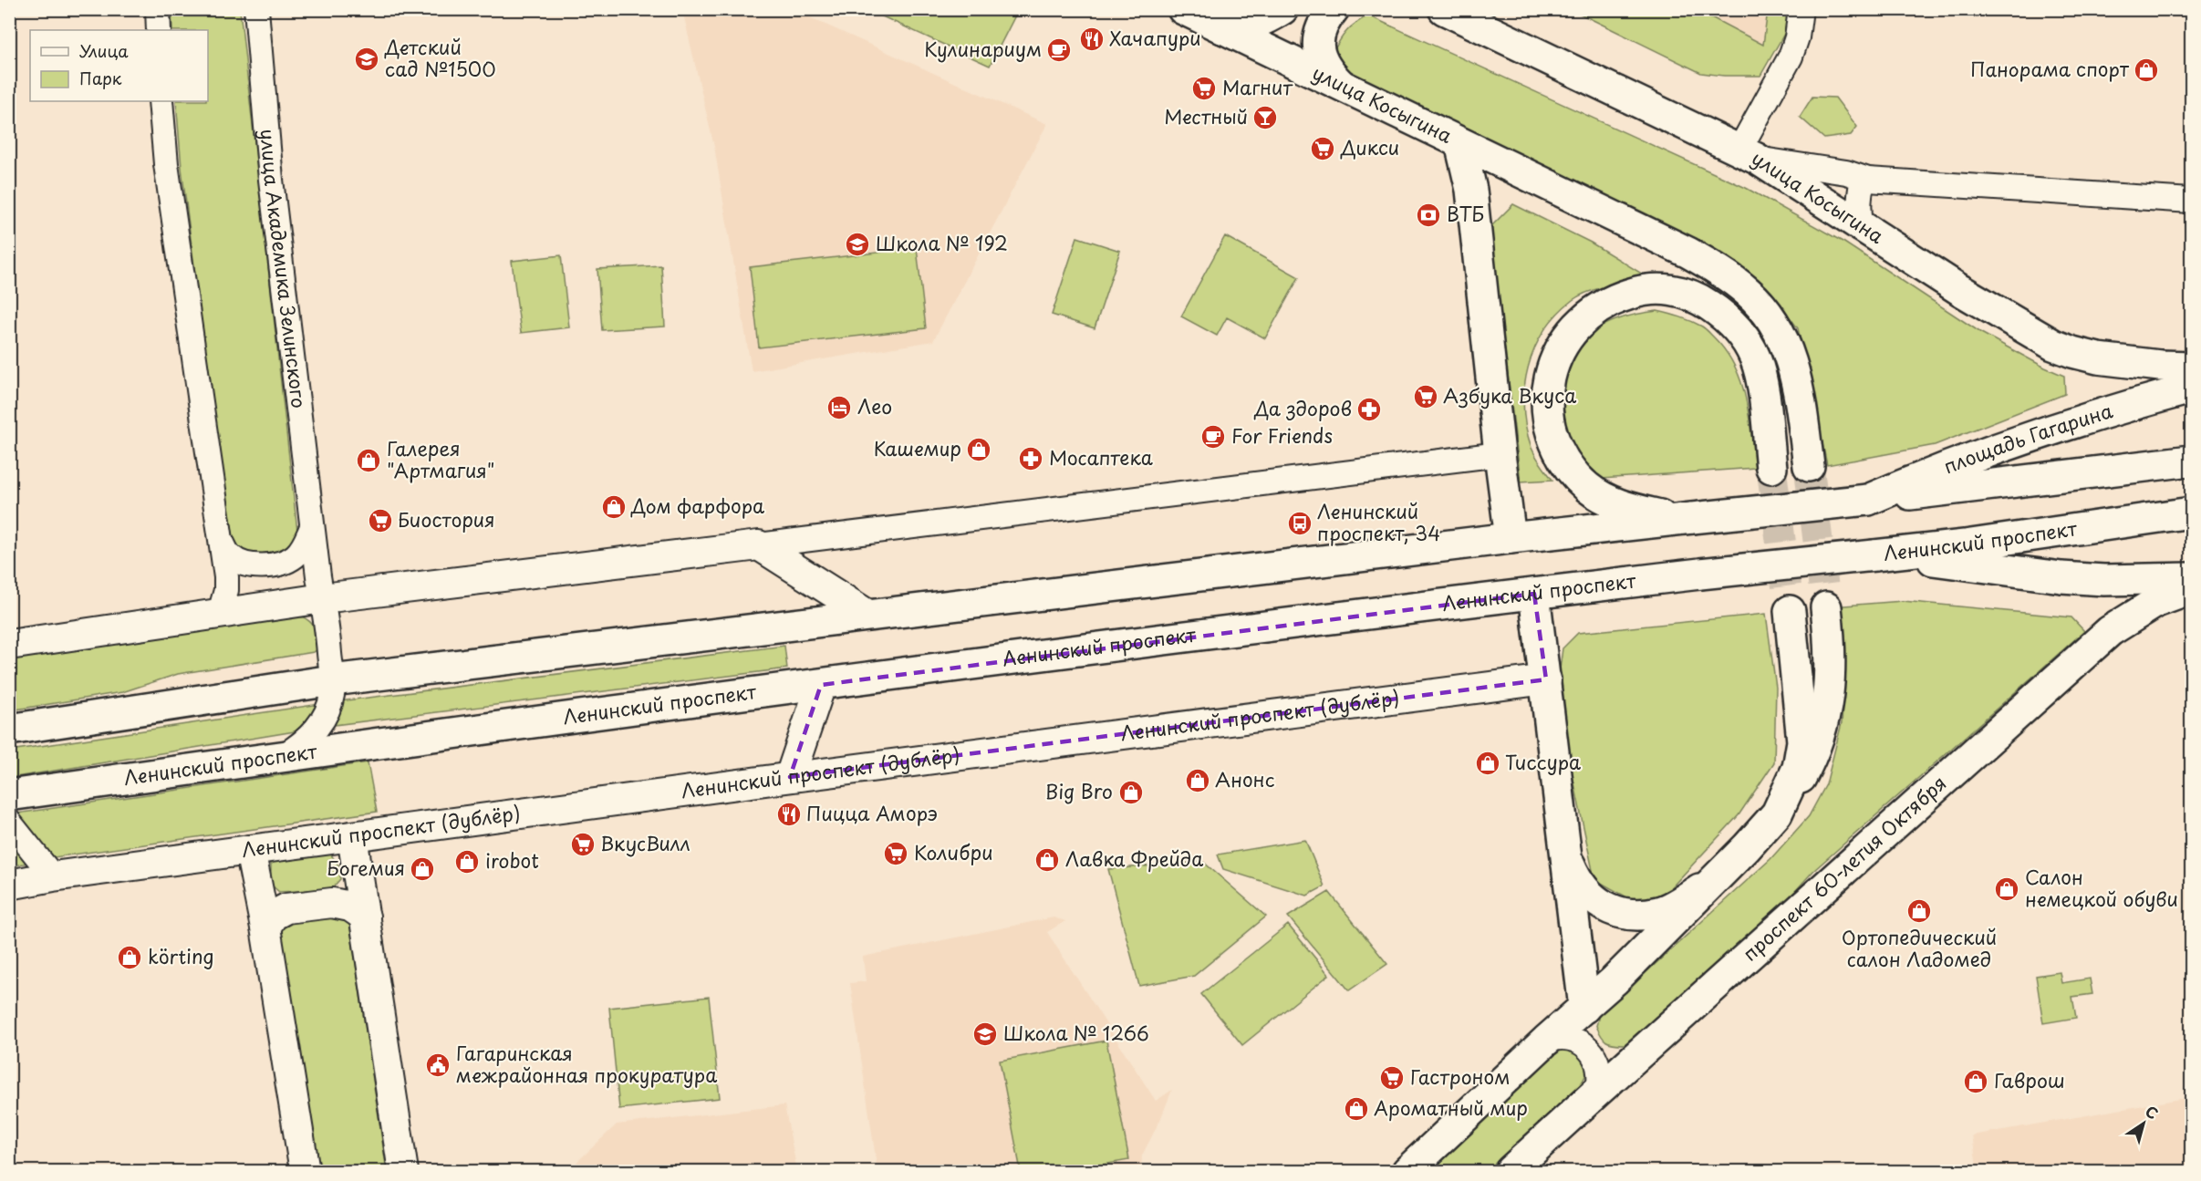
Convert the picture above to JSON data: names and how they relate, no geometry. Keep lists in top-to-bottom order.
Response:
{
  "streets": {
    "main road": [
      "улица Косыгина",
      "площадь Гагарина",
      "Ленинский проспект",
      "проспект 60-летия Октября"
    ],
    "street": ["улица Академика Зелинского", "Ленинский проспект (дублёр)"]
  },
  "crossings": [
    ["улица Академика Зелинского", "Ленинский проспект"]
  ],
  "places": {
    "restaurant": ["Хачапури", "Пицца Аморэ"],
    "cafe": ["Кулинариум", "For Friends"],
    "school or university": ["Детский сад №1500", "Школа № 192", "Школа № 1266"],
    "shop": [
      "Панорама спорт",
      "Кашемир",
      "Галерея \"Артмагия\"",
      "Дом фарфора",
      "Тиссура",
      "Анонс",
      "Big Bro",
      "Лавка Фрейда",
      "irobot",
      "Богемия",
      "Салон немецкой обуви",
      "Ортопедический салон Ладомед",
      "körting",
      "Гаврош",
      "Ароматный мир"
    ],
    "supermarket": [
      "Магнит",
      "Дикси",
      "Азбука Вкуса",
      "Биостория",
      "ВкусВилл",
      "Колибри",
      "Гастроном"
    ],
    "bar": ["Местный"],
    "bank": ["ВТБ"],
    "hotel": ["Лео"],
    "pharmacy": ["Да здоров", "Мосаптека"],
    "bus stop": ["Ленинский проспект, 34"],
    "public building": ["Гагаринская межрайонная прокуратура"]
  },
  "legend": ["Улица", "Парк"],
  "north": "top right"
}
